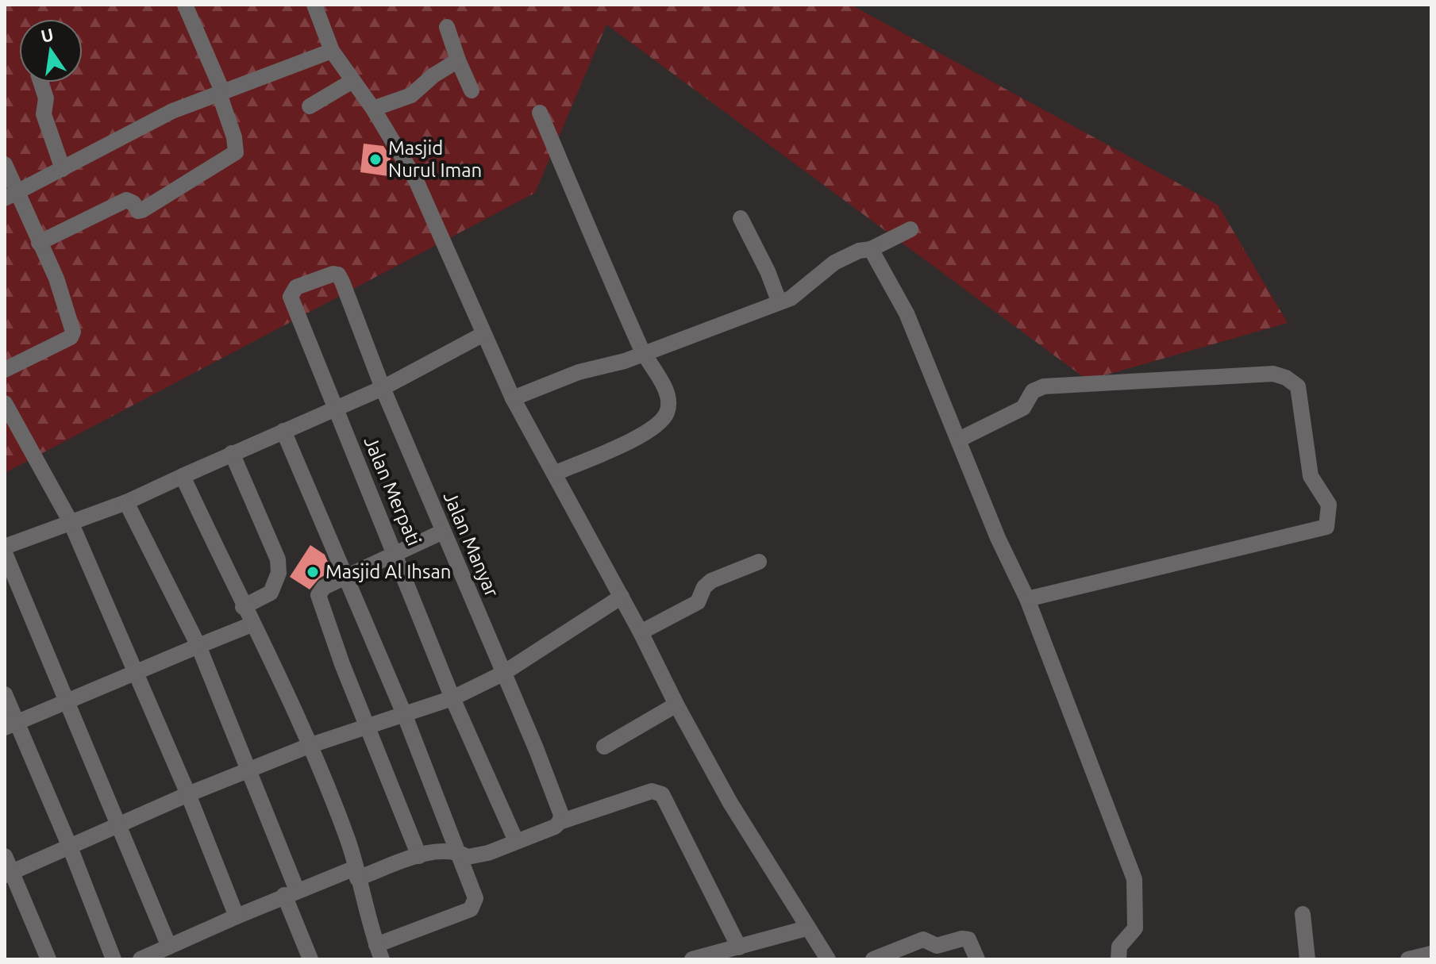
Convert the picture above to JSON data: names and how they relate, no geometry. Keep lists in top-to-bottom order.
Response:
{
  "streets": {
    "street": ["Jalan Merpati", "Jalan Manyar"]
  },
  "crossings": [
    ["Jalan Merpati", "Jalan Manyar"]
  ],
  "places": ["Masjid Nurul Iman", "Masjid Al Ihsan"],
  "north": "top"
}
